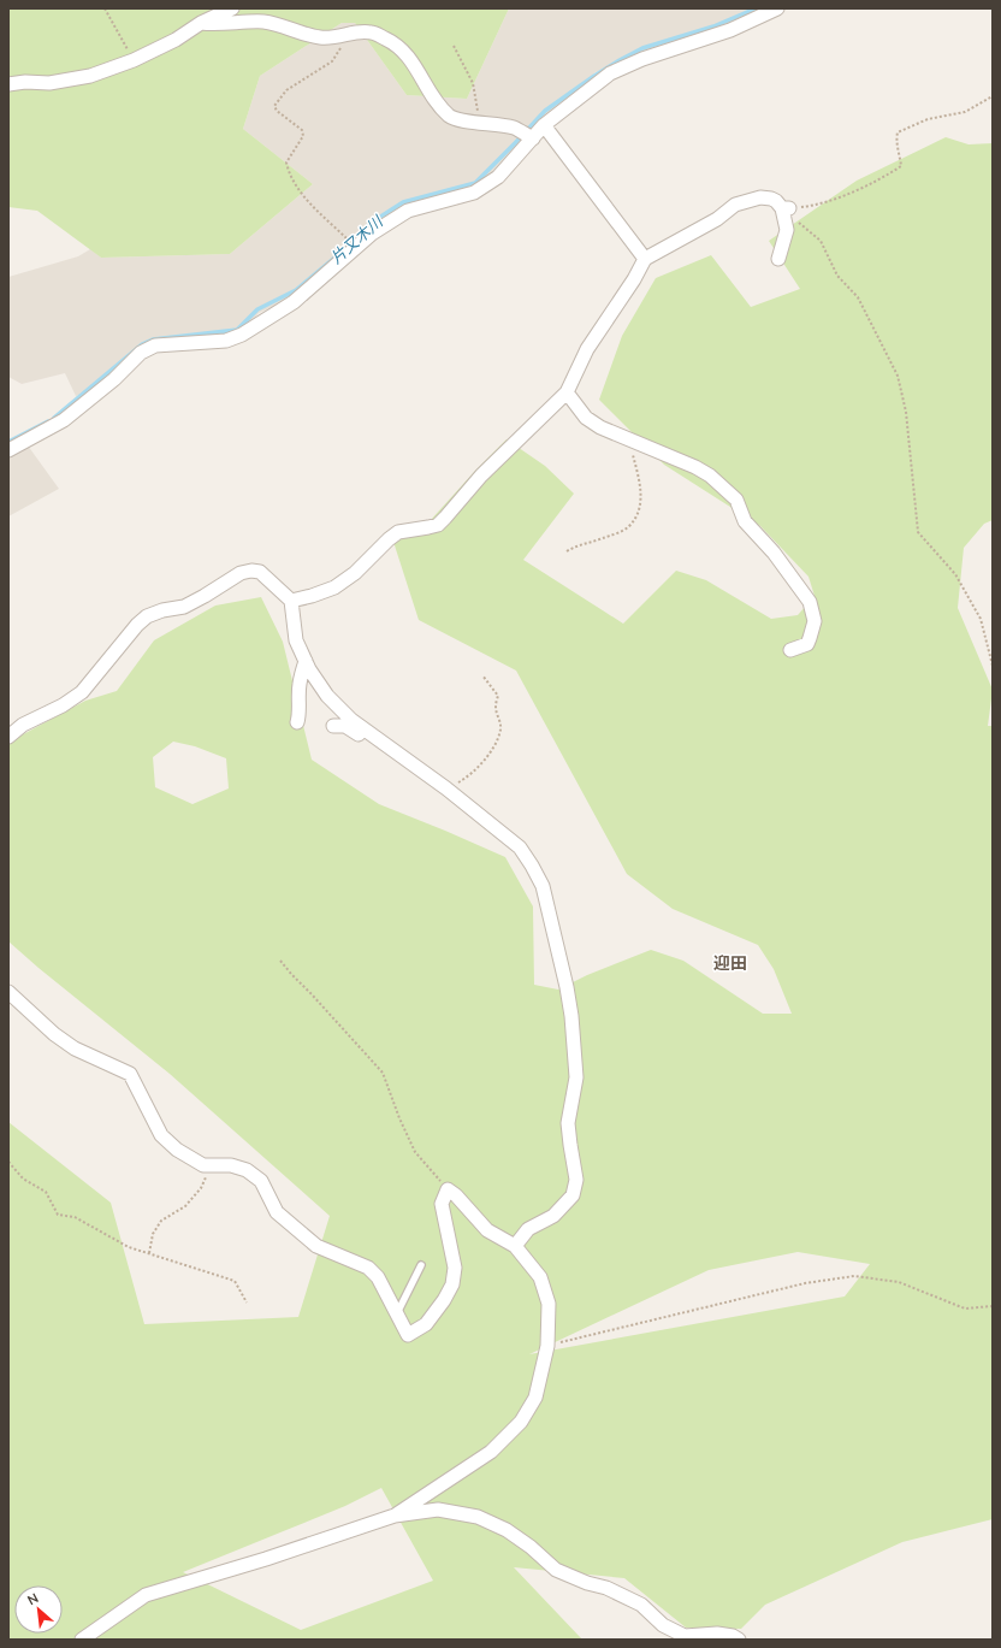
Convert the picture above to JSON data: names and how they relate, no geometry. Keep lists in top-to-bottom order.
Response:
{
  "districts": ["迎田"],
  "water": ["片又木川"],
  "north": "top left"
}
